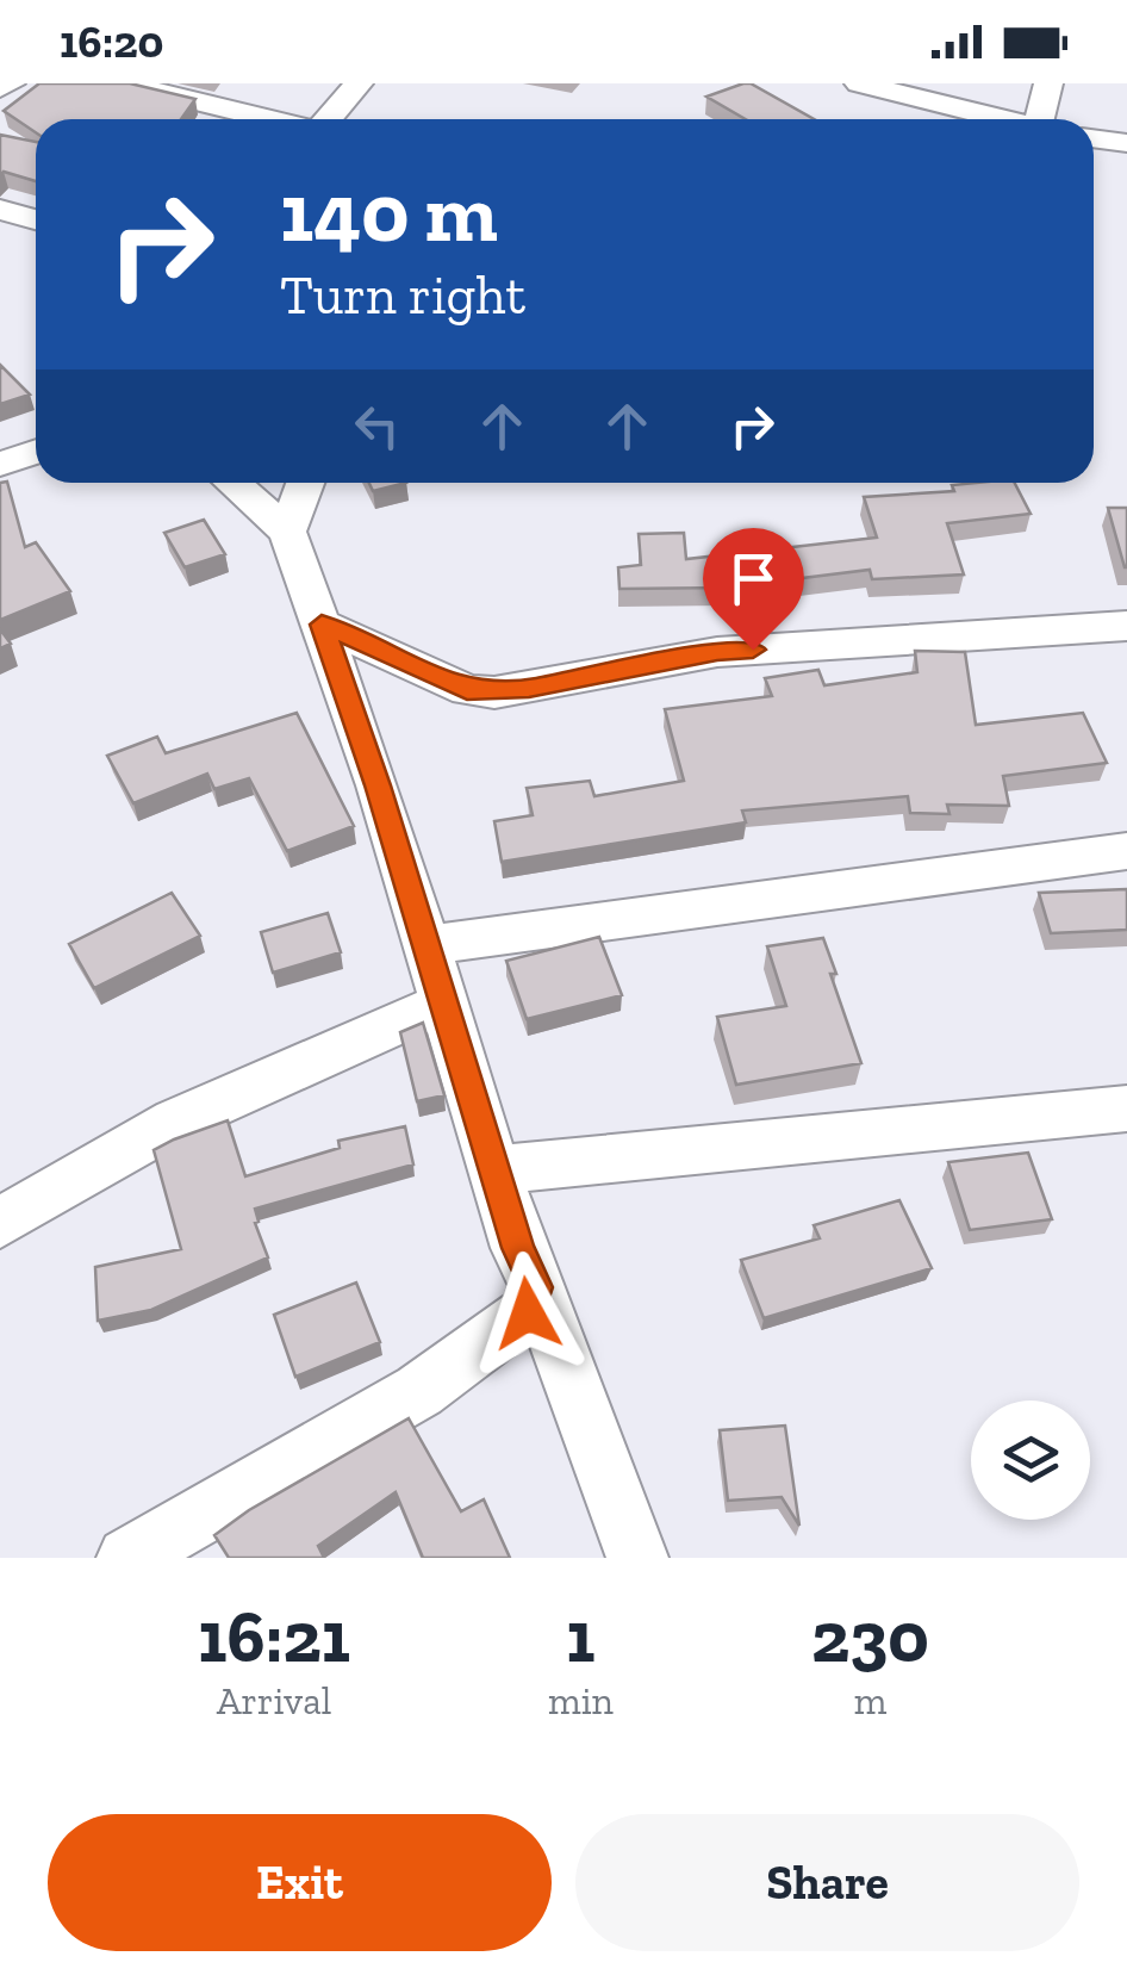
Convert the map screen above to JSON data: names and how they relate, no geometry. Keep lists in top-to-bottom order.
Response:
{
  "page": {
    "status": "16:20",
    "turn": ["140 m", "Turn right"],
    "eta": [
      "16:21",
      "Arrival",
      "1",
      "min",
      "230",
      "m"
    ],
    "buttons": ["Exit", "Share"]
  }
}
